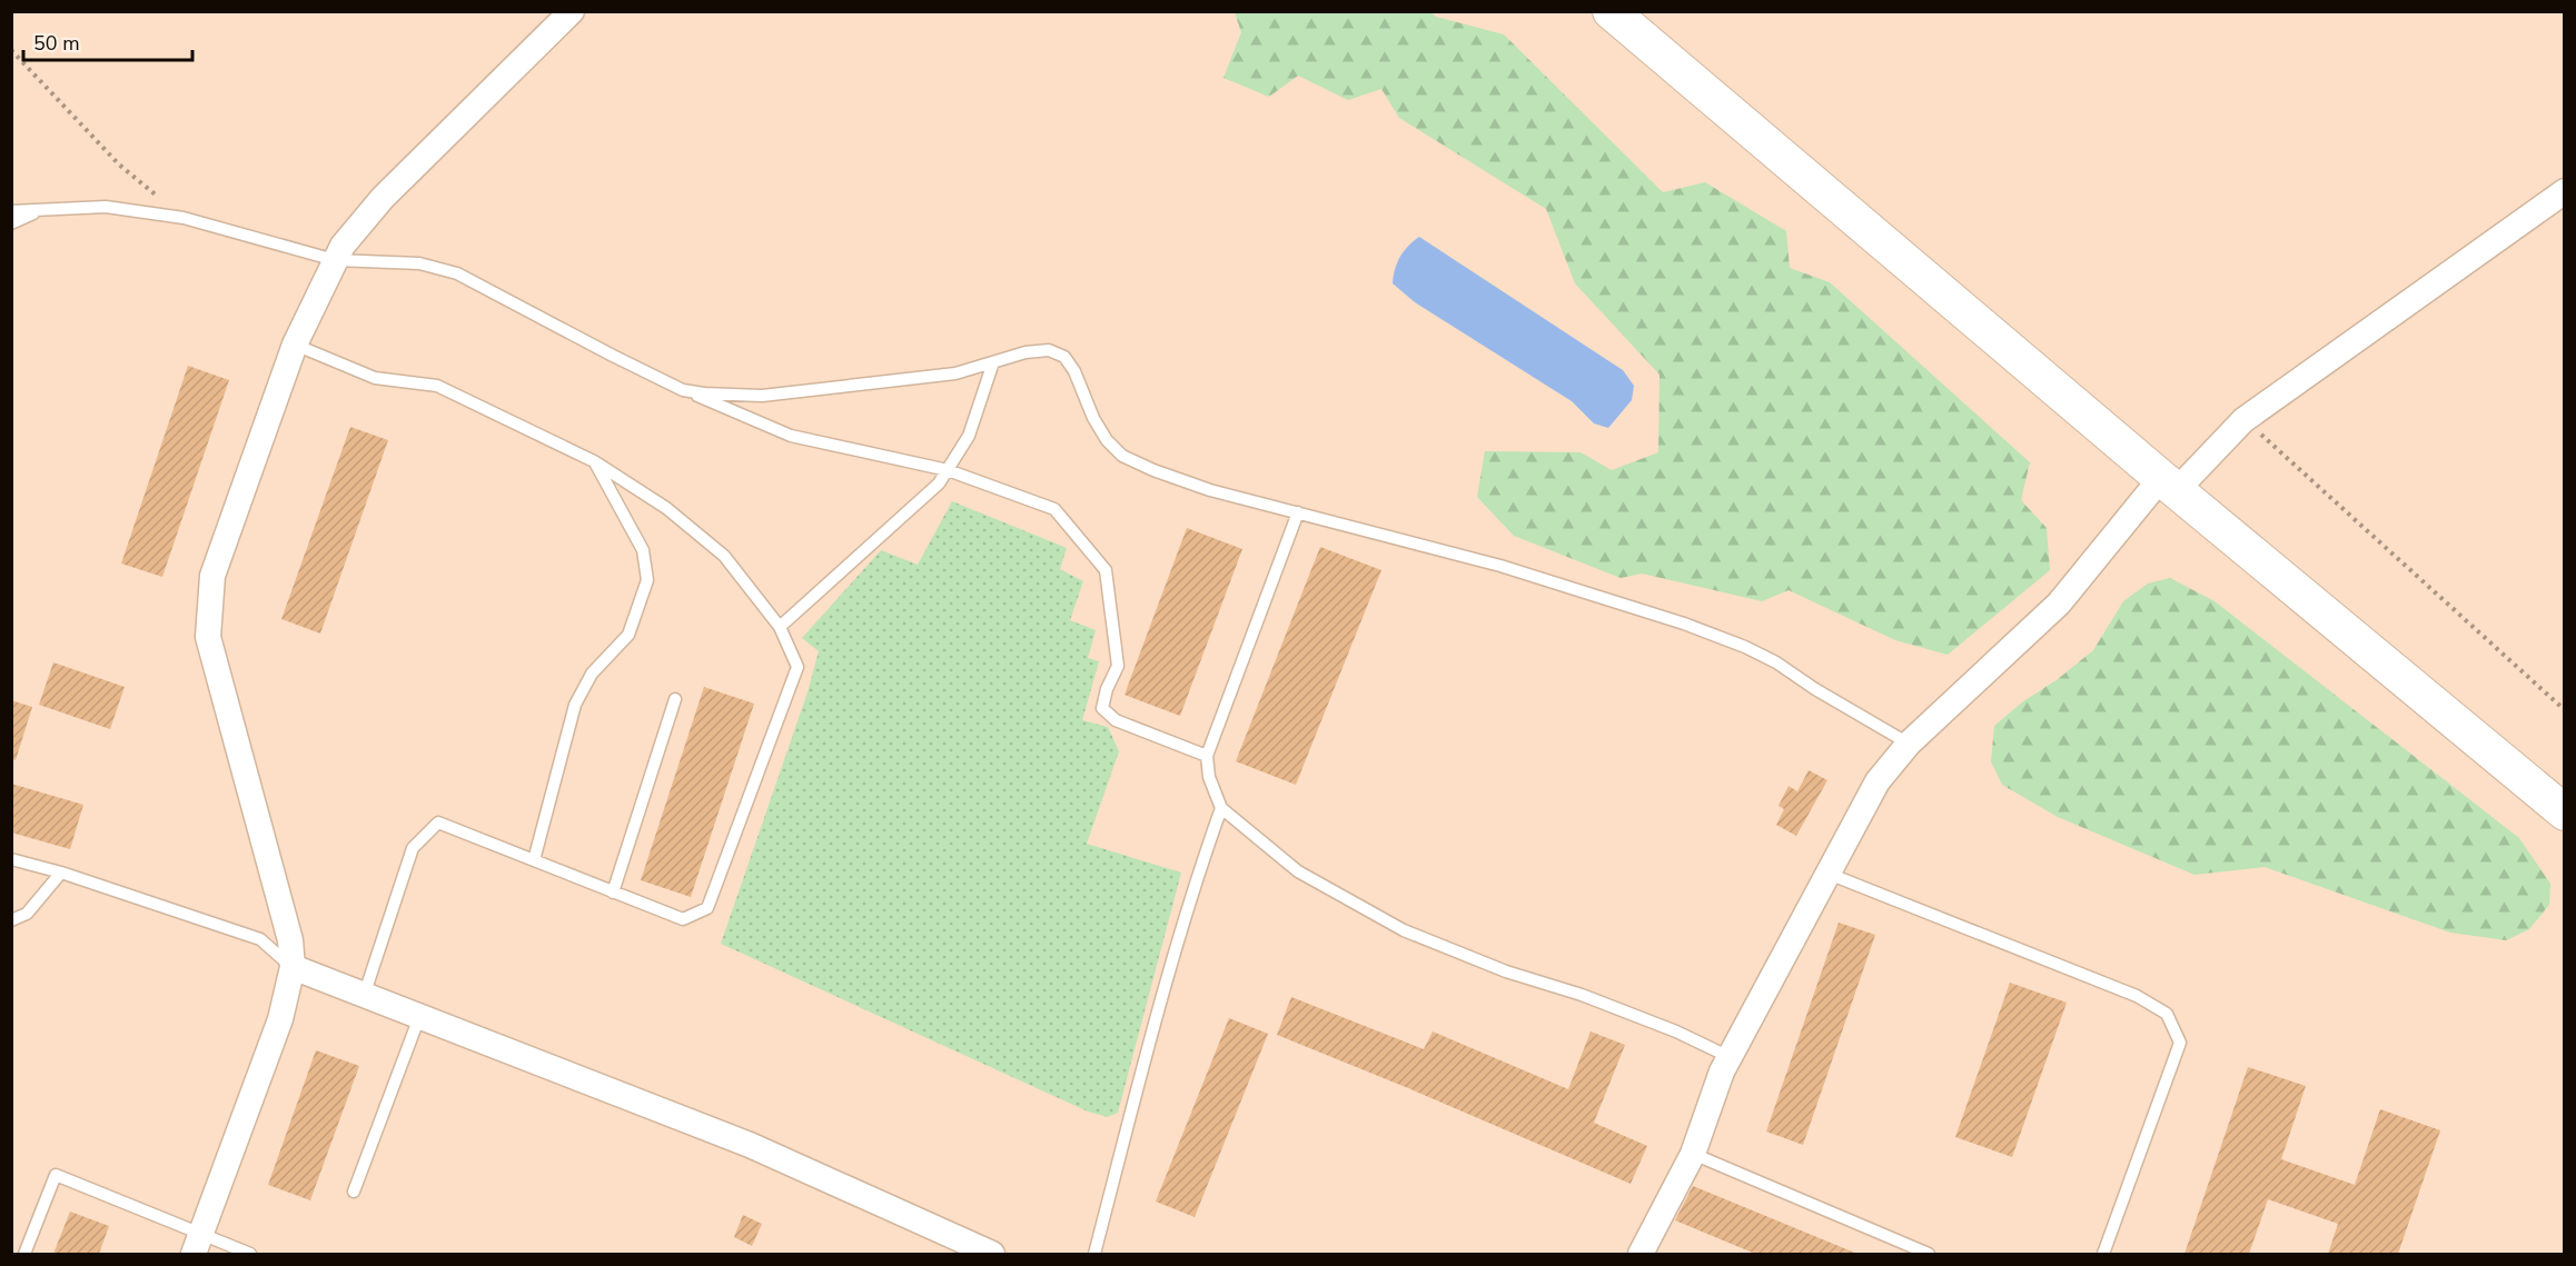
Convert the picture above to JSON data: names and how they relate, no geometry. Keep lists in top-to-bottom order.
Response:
{
  "scale_bar": "50 m"
}
